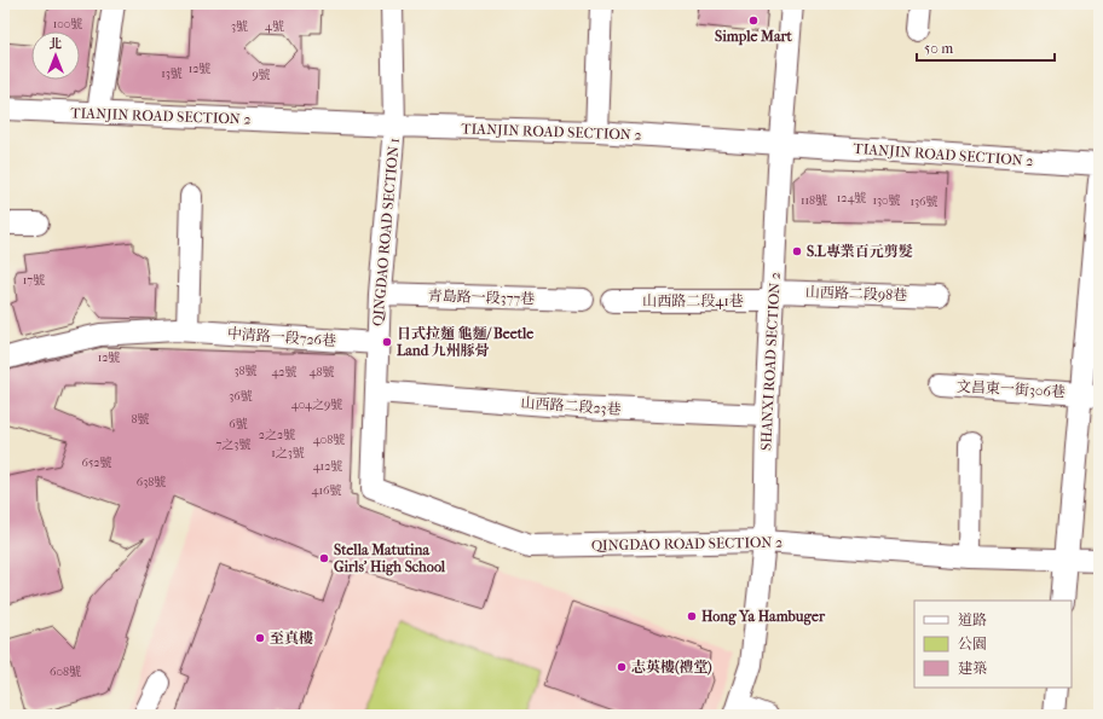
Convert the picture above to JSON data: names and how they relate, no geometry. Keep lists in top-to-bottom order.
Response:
{
  "streets": {
    "street": [
      "TIANJIN ROAD SECTION 2",
      "QINGDAO ROAD SECTION 1",
      "山西路二段98巷",
      "青島路一段377巷",
      "山西路二段41巷",
      "中清路一段726巷",
      "SHANXI ROAD SECTION 2",
      "文昌東一街306巷",
      "山西路二段23巷",
      "QINGDAO ROAD SECTION 2"
    ]
  },
  "crossings": [
    ["TIANJIN ROAD SECTION 2", "QINGDAO ROAD SECTION 1"],
    ["TIANJIN ROAD SECTION 2", "SHANXI ROAD SECTION 2"],
    ["QINGDAO ROAD SECTION 1", "青島路一段377巷"],
    ["QINGDAO ROAD SECTION 1", "中清路一段726巷"],
    ["QINGDAO ROAD SECTION 1", "山西路二段23巷"],
    ["QINGDAO ROAD SECTION 1", "QINGDAO ROAD SECTION 2"],
    ["山西路二段98巷", "山西路二段41巷"],
    ["山西路二段98巷", "SHANXI ROAD SECTION 2"],
    ["山西路二段41巷", "SHANXI ROAD SECTION 2"],
    ["SHANXI ROAD SECTION 2", "山西路二段23巷"],
    ["SHANXI ROAD SECTION 2", "QINGDAO ROAD SECTION 2"]
  ],
  "places": [
    "Simple Mart",
    "S.L專業百元剪髮",
    "日式拉麵 龜麵/ Beetle Land 九州豚骨",
    "Stella Matutina Girls' High School",
    "Hong Ya Hambuger",
    "至真樓",
    "志英樓(禮堂)"
  ],
  "house_numbers": [
    "100號",
    "3號",
    "4號",
    "12號",
    "13號",
    "9號",
    "124號",
    "118號",
    "130號",
    "136號",
    "17號",
    "12號",
    "38號",
    "42號",
    "48號",
    "36號",
    "404之9號",
    "8號",
    "6號",
    "2之2號",
    "408號",
    "7之3號",
    "1之3號",
    "652號",
    "412號",
    "638號",
    "416號",
    "608號"
  ],
  "legend": ["道路", "公園", "建築"],
  "scale_bar": "50 m",
  "north": "top"
}
